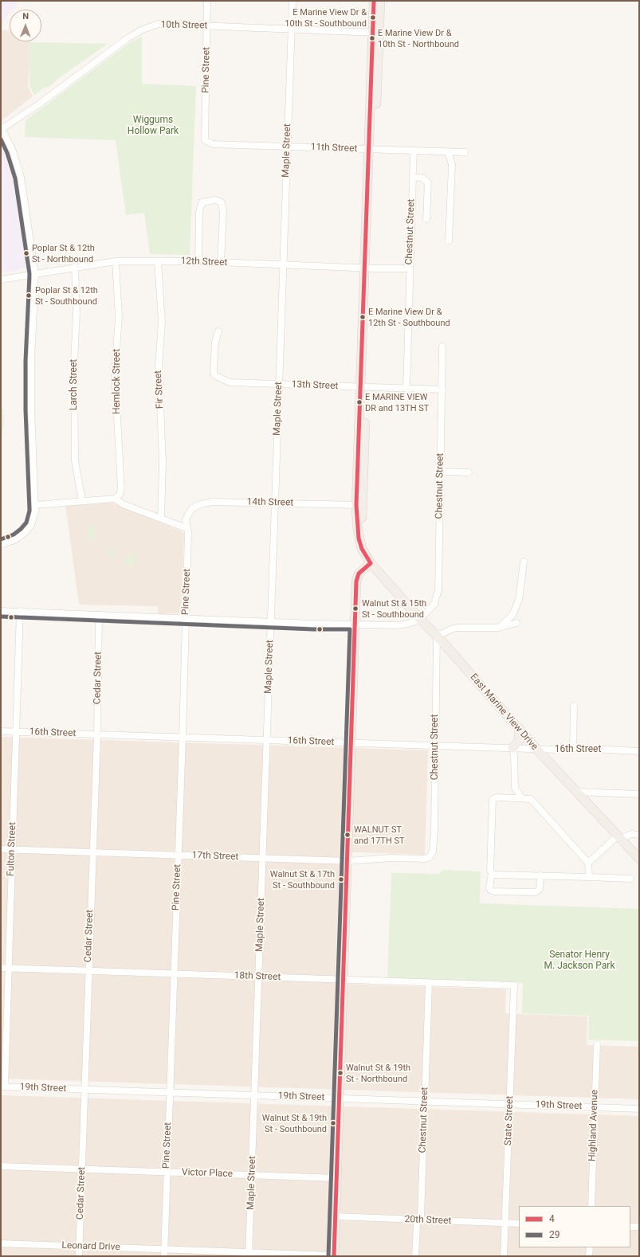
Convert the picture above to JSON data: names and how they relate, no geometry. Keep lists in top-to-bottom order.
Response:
{
  "streets": {
    "main road": ["East Marine View Drive"],
    "street": [
      "10th Street",
      "Pine Street",
      "11th Street",
      "Maple Street",
      "Chestnut Street",
      "12th Street",
      "Hemlock Street",
      "Larch Street",
      "13th Street",
      "Fir Street",
      "14th Street",
      "Cedar Street",
      "16th Street",
      "Fulton Street",
      "17th Street",
      "18th Street",
      "19th Street",
      "State Street",
      "Highland Avenue",
      "Victor Place",
      "20th Street",
      "Leonard Drive"
    ]
  },
  "crossings": [
    ["10th Street", "Pine Street"],
    ["10th Street", "Maple Street"],
    ["10th Street", "East Marine View Drive"],
    ["Pine Street", "11th Street"],
    ["Pine Street", "14th Street"],
    ["Pine Street", "16th Street"],
    ["Pine Street", "17th Street"],
    ["Pine Street", "18th Street"],
    ["Pine Street", "19th Street"],
    ["Pine Street", "Victor Place"],
    ["Pine Street", "Leonard Drive"],
    ["11th Street", "Maple Street"],
    ["11th Street", "Chestnut Street"],
    ["11th Street", "East Marine View Drive"],
    ["Maple Street", "12th Street"],
    ["Maple Street", "13th Street"],
    ["Maple Street", "14th Street"],
    ["Maple Street", "16th Street"],
    ["Maple Street", "17th Street"],
    ["Maple Street", "18th Street"],
    ["Maple Street", "19th Street"],
    ["Maple Street", "Victor Place"],
    ["Maple Street", "Leonard Drive"],
    ["Chestnut Street", "12th Street"],
    ["Chestnut Street", "13th Street"],
    ["Chestnut Street", "East Marine View Drive"],
    ["Chestnut Street", "16th Street"],
    ["Chestnut Street", "17th Street"],
    ["Chestnut Street", "18th Street"],
    ["Chestnut Street", "19th Street"],
    ["Chestnut Street", "20th Street"],
    ["12th Street", "Hemlock Street"],
    ["12th Street", "Larch Street"],
    ["12th Street", "Fir Street"],
    ["12th Street", "East Marine View Drive"],
    ["13th Street", "East Marine View Drive"],
    ["14th Street", "East Marine View Drive"],
    ["Cedar Street", "16th Street"],
    ["Cedar Street", "17th Street"],
    ["Cedar Street", "18th Street"],
    ["Cedar Street", "19th Street"],
    ["Cedar Street", "Victor Place"],
    ["Cedar Street", "Leonard Drive"],
    ["East Marine View Drive", "16th Street"],
    ["16th Street", "Fulton Street"],
    ["Fulton Street", "17th Street"],
    ["Fulton Street", "18th Street"],
    ["Fulton Street", "19th Street"],
    ["18th Street", "State Street"],
    ["19th Street", "State Street"],
    ["19th Street", "Highland Avenue"],
    ["State Street", "20th Street"]
  ],
  "parks": ["Wiggums Hollow Park", "Senator Henry M. Jackson Park"],
  "places": [
    "E Marine View Dr & 10th St - Southbound",
    "E Marine View Dr & 10th St - Northbound",
    "Poplar St & 12th St - Northbound",
    "Poplar St & 12th St - Southbound",
    "E Marine View Dr & 12th St - Southbound",
    "E MARINE VIEW DR and 13TH ST",
    "Walnut St & 15th St - Southbound",
    "WALNUT ST and 17TH ST",
    "Walnut St & 17th St - Southbound",
    "Walnut St & 19th St - Northbound",
    "Walnut St & 19th St - Southbound"
  ],
  "lines": ["transit line 4", "transit line 29"],
  "legend": ["4", "29"],
  "north": "top"
}
